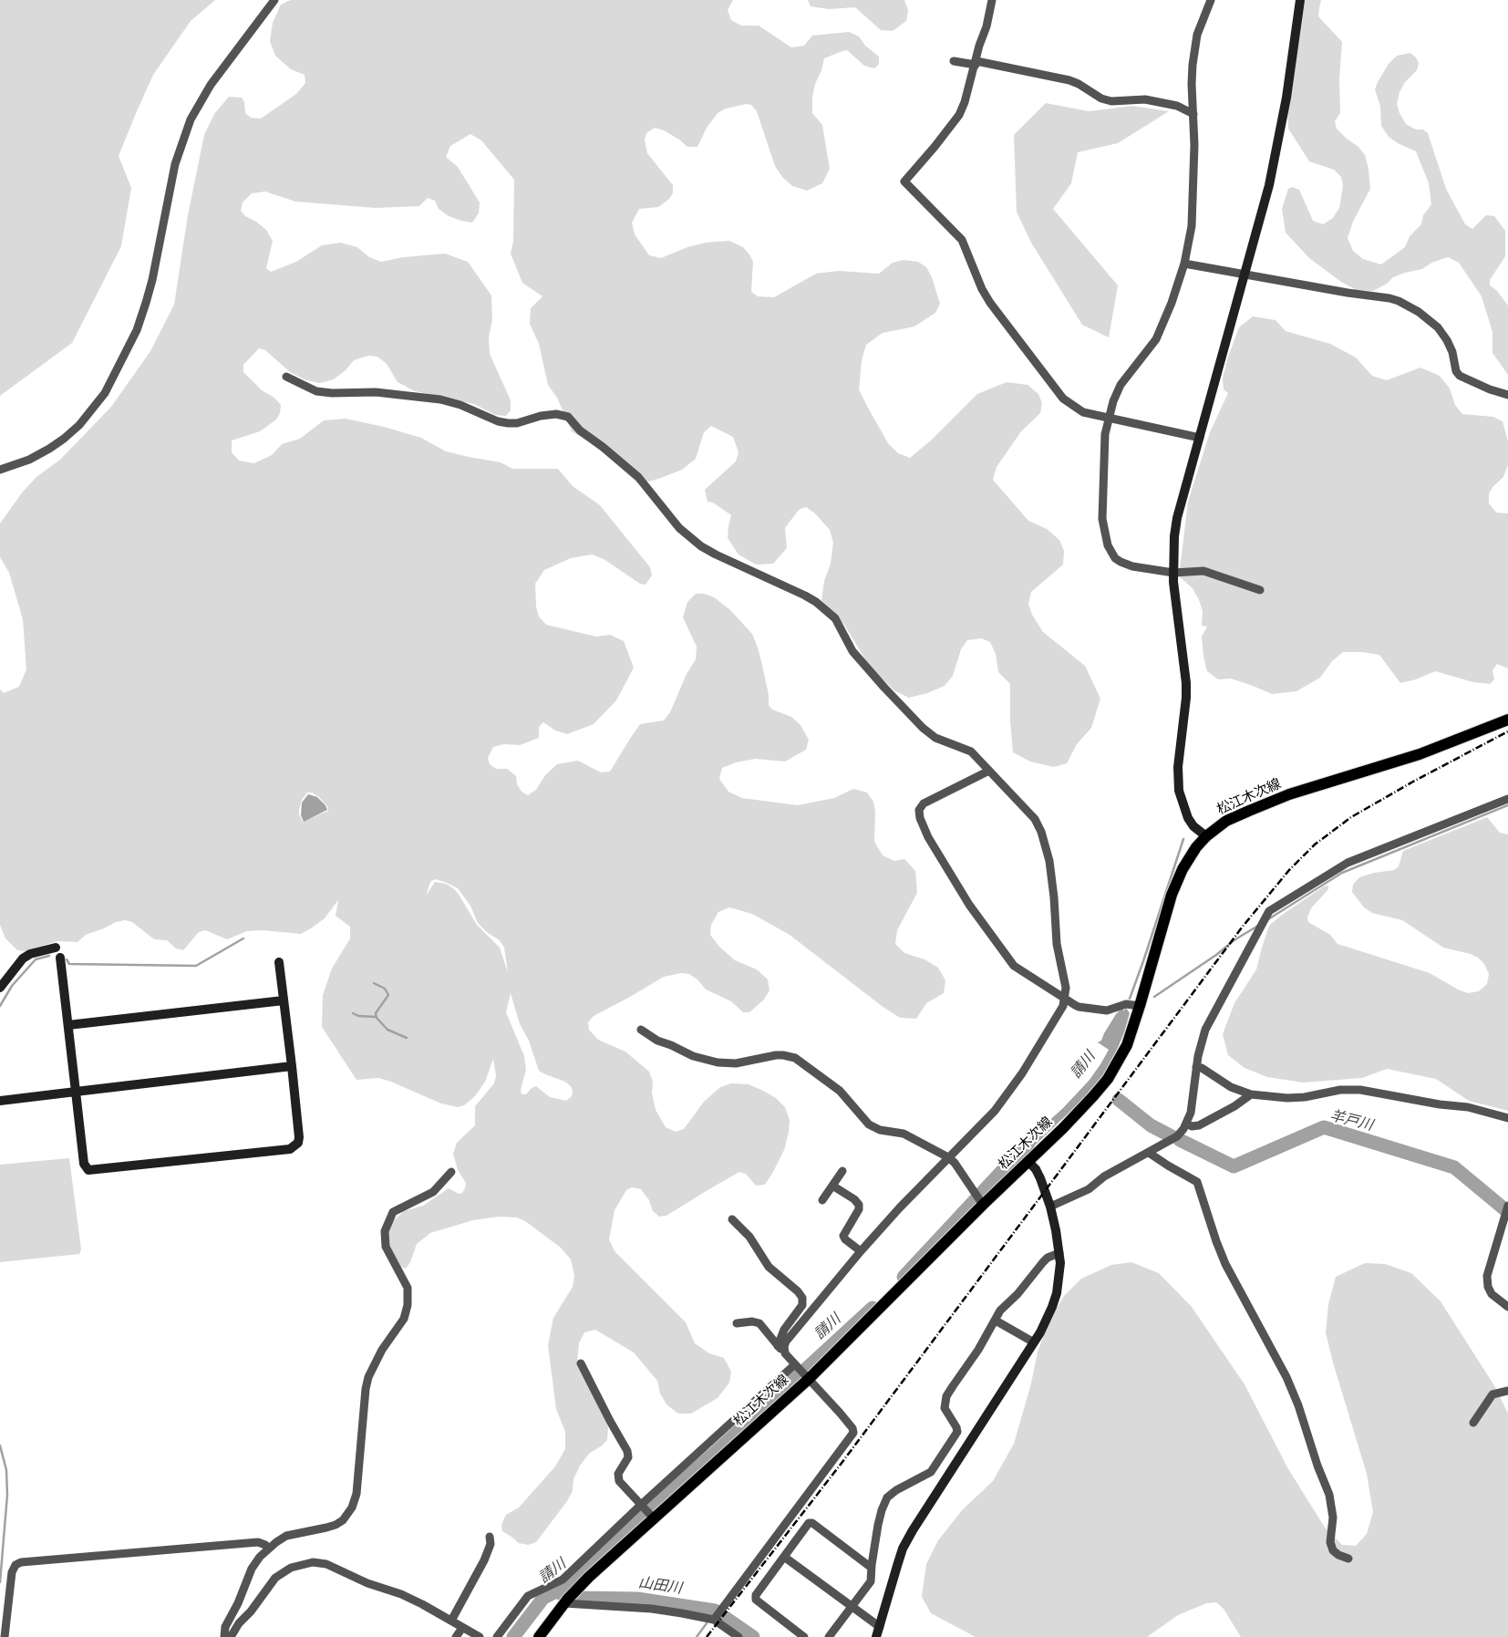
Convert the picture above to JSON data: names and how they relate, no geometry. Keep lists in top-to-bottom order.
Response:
{
  "streets": {
    "main road": ["松江木次線"]
  },
  "water": ["請川", "羊戸川", "山田川"]
}
